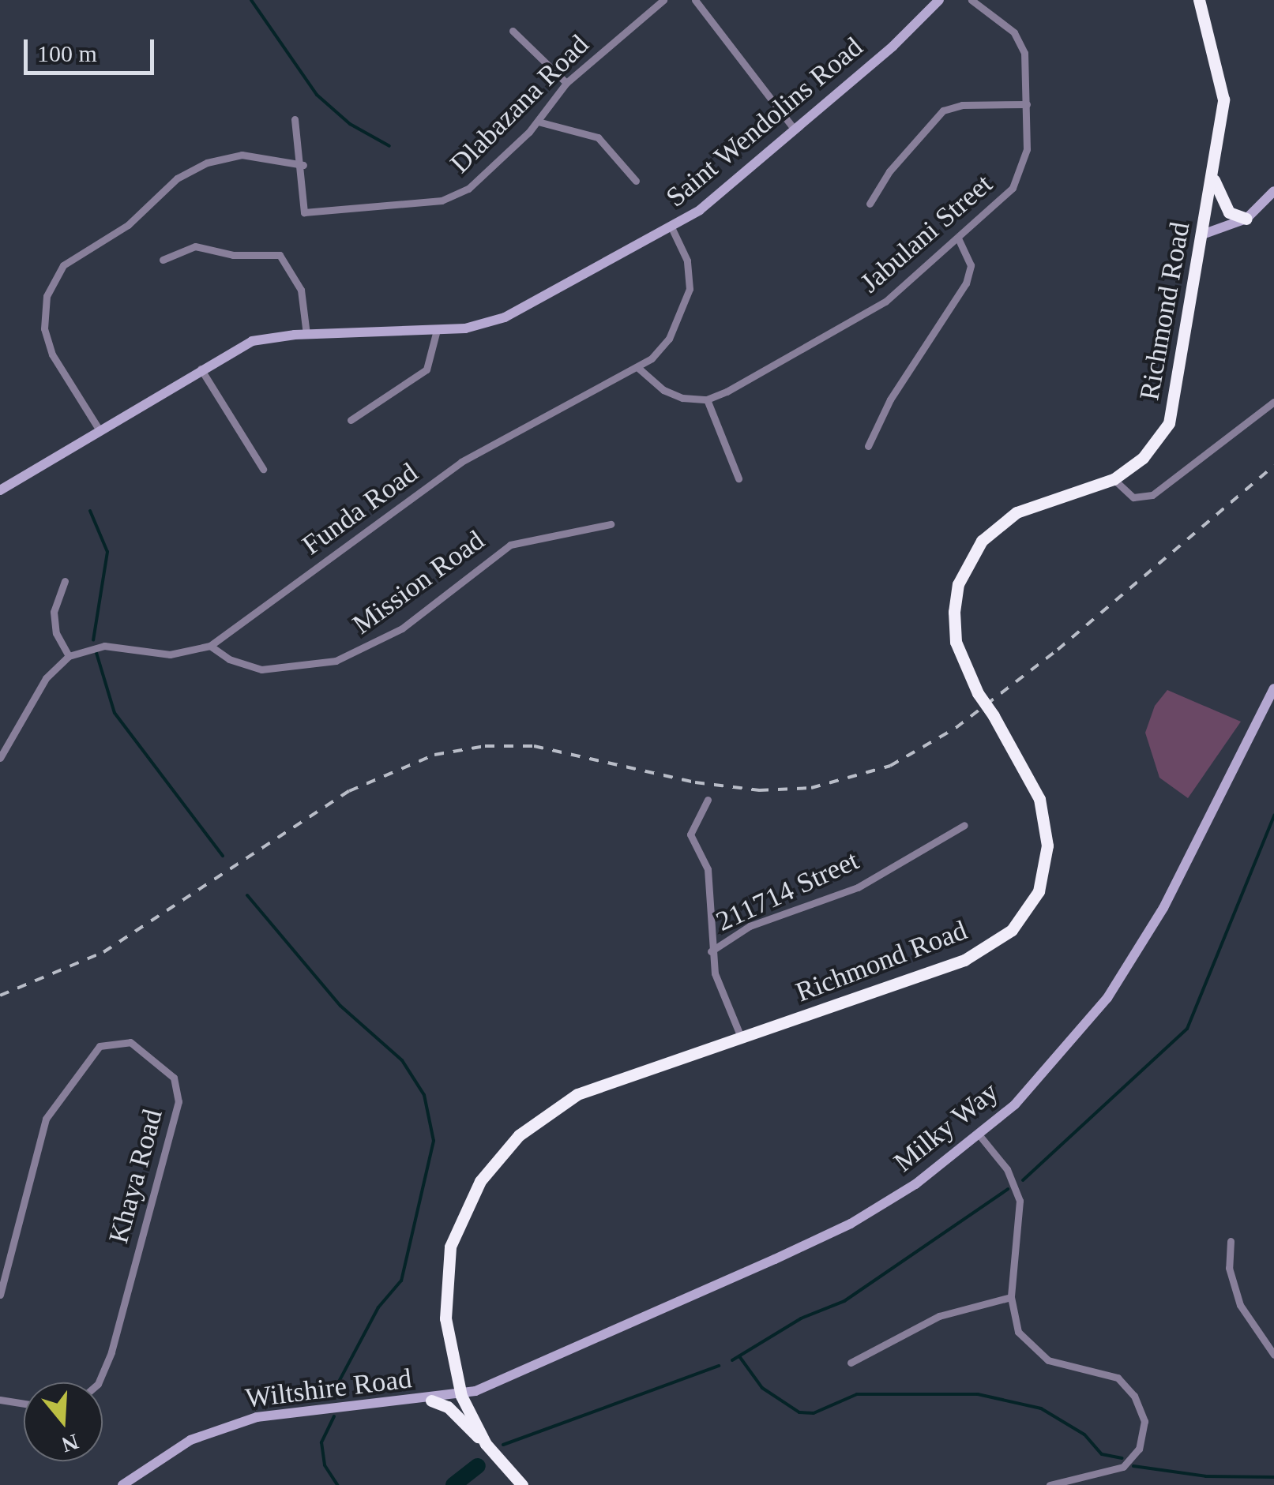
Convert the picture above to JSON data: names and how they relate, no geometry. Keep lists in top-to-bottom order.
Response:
{
  "streets": {
    "highway": ["Richmond Road"],
    "street": [
      "Dlabazana Road",
      "Saint Wendolins Road",
      "Jabulani Street",
      "Funda Road",
      "Mission Road",
      "211714 Street",
      "Milky Way",
      "Khaya Road",
      "Wiltshire Road"
    ]
  },
  "crossings": [
    ["Saint Wendolins Road", "Funda Road"],
    ["Richmond Road", "Milky Way"],
    ["Richmond Road", "Wiltshire Road"],
    ["Funda Road", "Mission Road"],
    ["Milky Way", "Wiltshire Road"]
  ],
  "scale_bar": "100 m",
  "north": "bottom"
}
